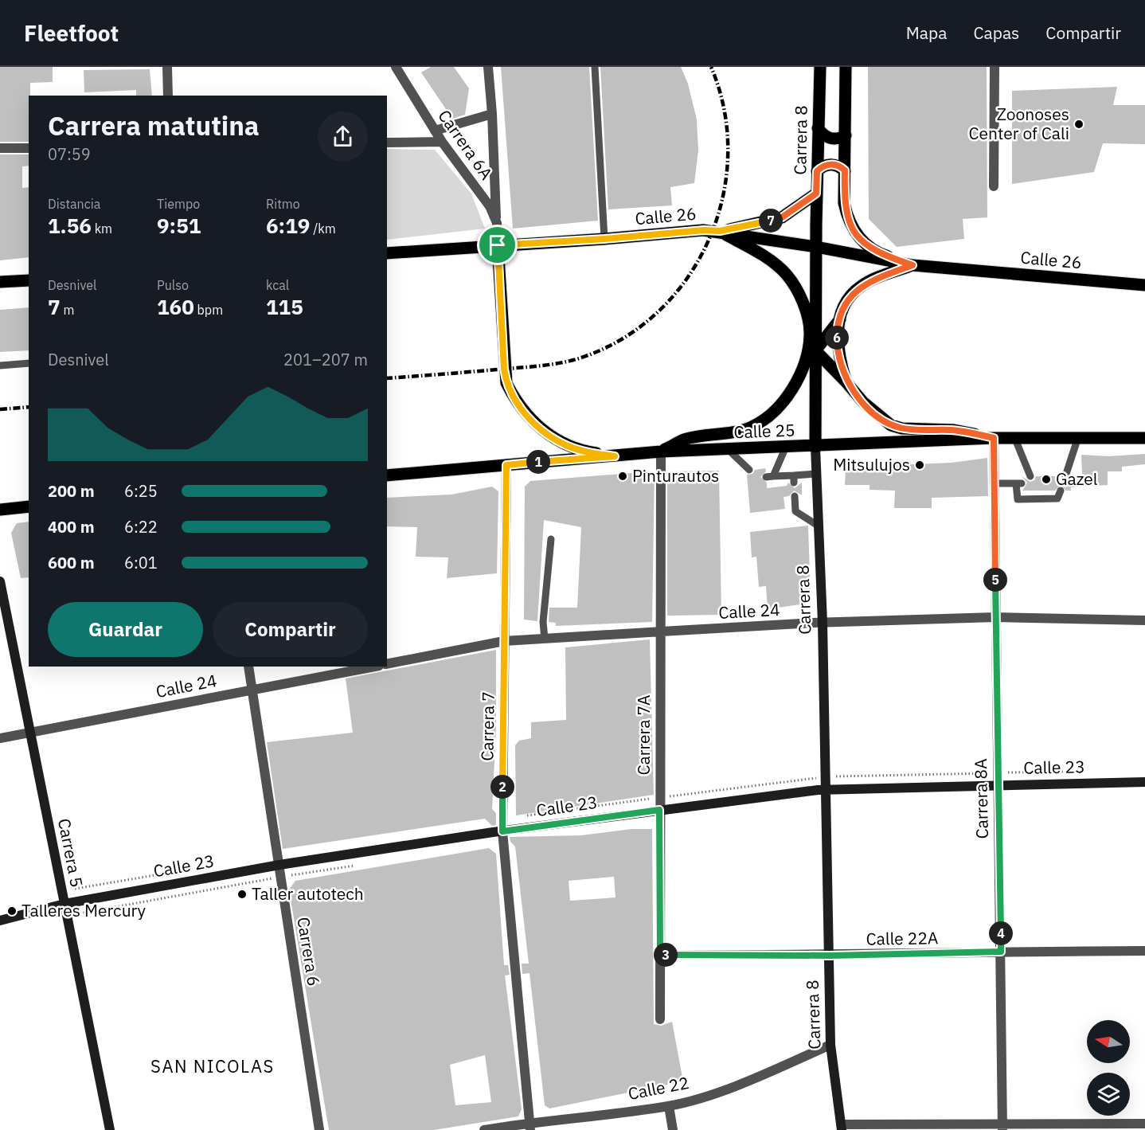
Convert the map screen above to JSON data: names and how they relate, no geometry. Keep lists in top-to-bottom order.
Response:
{
  "streets": {
    "main road": [
      "Carrera 8",
      "Calle 26",
      "Calle 25",
      "Calle 23",
      "Carrera 5"
    ],
    "street": [
      "Carrera 6A",
      "Calle 24",
      "Carrera 7",
      "Carrera 7A",
      "Carrera 8A",
      "Calle 22A",
      "Carrera 6",
      "Calle 22"
    ]
  },
  "crossings": [
    ["Carrera 8", "Calle 26"],
    ["Carrera 8", "Calle 25"],
    ["Carrera 8", "Calle 24"],
    ["Carrera 8", "Calle 23"],
    ["Carrera 8", "Calle 22A"],
    ["Carrera 8", "Calle 22"],
    ["Carrera 6A", "Calle 26"],
    ["Calle 25", "Carrera 7"],
    ["Calle 25", "Carrera 7A"],
    ["Calle 25", "Carrera 8A"],
    ["Calle 24", "Carrera 7"],
    ["Calle 24", "Carrera 7A"],
    ["Calle 24", "Carrera 8A"],
    ["Calle 24", "Carrera 5"],
    ["Calle 24", "Carrera 6"],
    ["Carrera 7", "Calle 23"],
    ["Carrera 7", "Calle 22"],
    ["Carrera 7A", "Calle 23"],
    ["Carrera 7A", "Calle 22A"],
    ["Calle 23", "Carrera 8A"],
    ["Calle 23", "Carrera 5"],
    ["Calle 23", "Carrera 6"],
    ["Carrera 8A", "Calle 22A"]
  ],
  "districts": ["SAN NICOLAS"],
  "places": [
    "Zoonoses Center of Cali",
    "Mitsulujos",
    "Pinturautos",
    "Gazel",
    "Taller autotech",
    "Talleres Mercury"
  ],
  "north": "left",
  "page": {
    "header": "Fleetfoot",
    "nav": ["Mapa", "Capas", "Compartir"],
    "heading": ["Carrera matutina", "07:59"],
    "stats": [
      ["Distancia", "1.56 km"],
      ["Tiempo", "9:51"],
      ["Ritmo", "6:19 /km"],
      ["Desnivel", "7 m"],
      ["Pulso", "160 bpm"],
      ["kcal", "115"]
    ],
    "pins": [
      "7",
      "6",
      "1",
      "5",
      "2",
      "4",
      "3"
    ],
    "chart": ["Desnivel", "201–207 m"],
    "list": [
      {
        "name": "200 m",
        "note": "6:25"
      },
      {
        "name": "400 m",
        "note": "6:22"
      },
      {
        "name": "600 m",
        "note": "6:01"
      }
    ],
    "buttons": ["Guardar", "Compartir"]
  }
}
